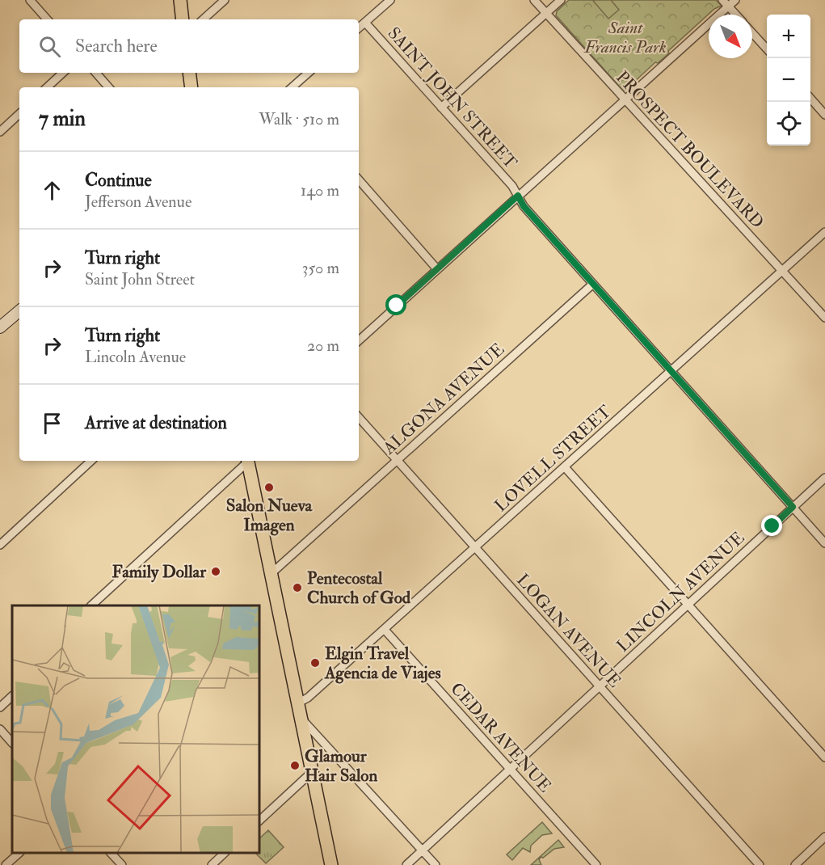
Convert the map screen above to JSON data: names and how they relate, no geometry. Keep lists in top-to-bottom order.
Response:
{
  "streets": {
    "street": [
      "SAINT JOHN STREET",
      "PROSPECT BOULEVARD",
      "ALGONA AVENUE",
      "LOVELL STREET",
      "LINCOLN AVENUE",
      "LOGAN AVENUE",
      "CEDAR AVENUE"
    ]
  },
  "crossings": [
    ["SAINT JOHN STREET", "ALGONA AVENUE"],
    ["SAINT JOHN STREET", "LOVELL STREET"],
    ["SAINT JOHN STREET", "LINCOLN AVENUE"],
    ["PROSPECT BOULEVARD", "LOVELL STREET"],
    ["ALGONA AVENUE", "LOGAN AVENUE"],
    ["LOVELL STREET", "LOGAN AVENUE"],
    ["LOVELL STREET", "CEDAR AVENUE"],
    ["LINCOLN AVENUE", "LOGAN AVENUE"],
    ["LINCOLN AVENUE", "CEDAR AVENUE"]
  ],
  "parks": ["Saint Francis Park"],
  "places": [
    "Salon Nueva Imagen",
    "Family Dollar",
    "Pentecostal Church of God",
    "Elgin Travel Agencia de Viajes",
    "Glamour Hair Salon"
  ],
  "north": "bottom right",
  "page": {
    "map_buttons": ["+", "−"],
    "search": "Search here",
    "heading": ["7 min", "Walk · 510 m"],
    "list": [
      ["Continue", "Jefferson Avenue", "140 m"],
      ["Turn right", "Saint John Street", "350 m"],
      ["Turn right", "Lincoln Avenue", "20 m"],
      "Arrive at destination"
    ]
  }
}
